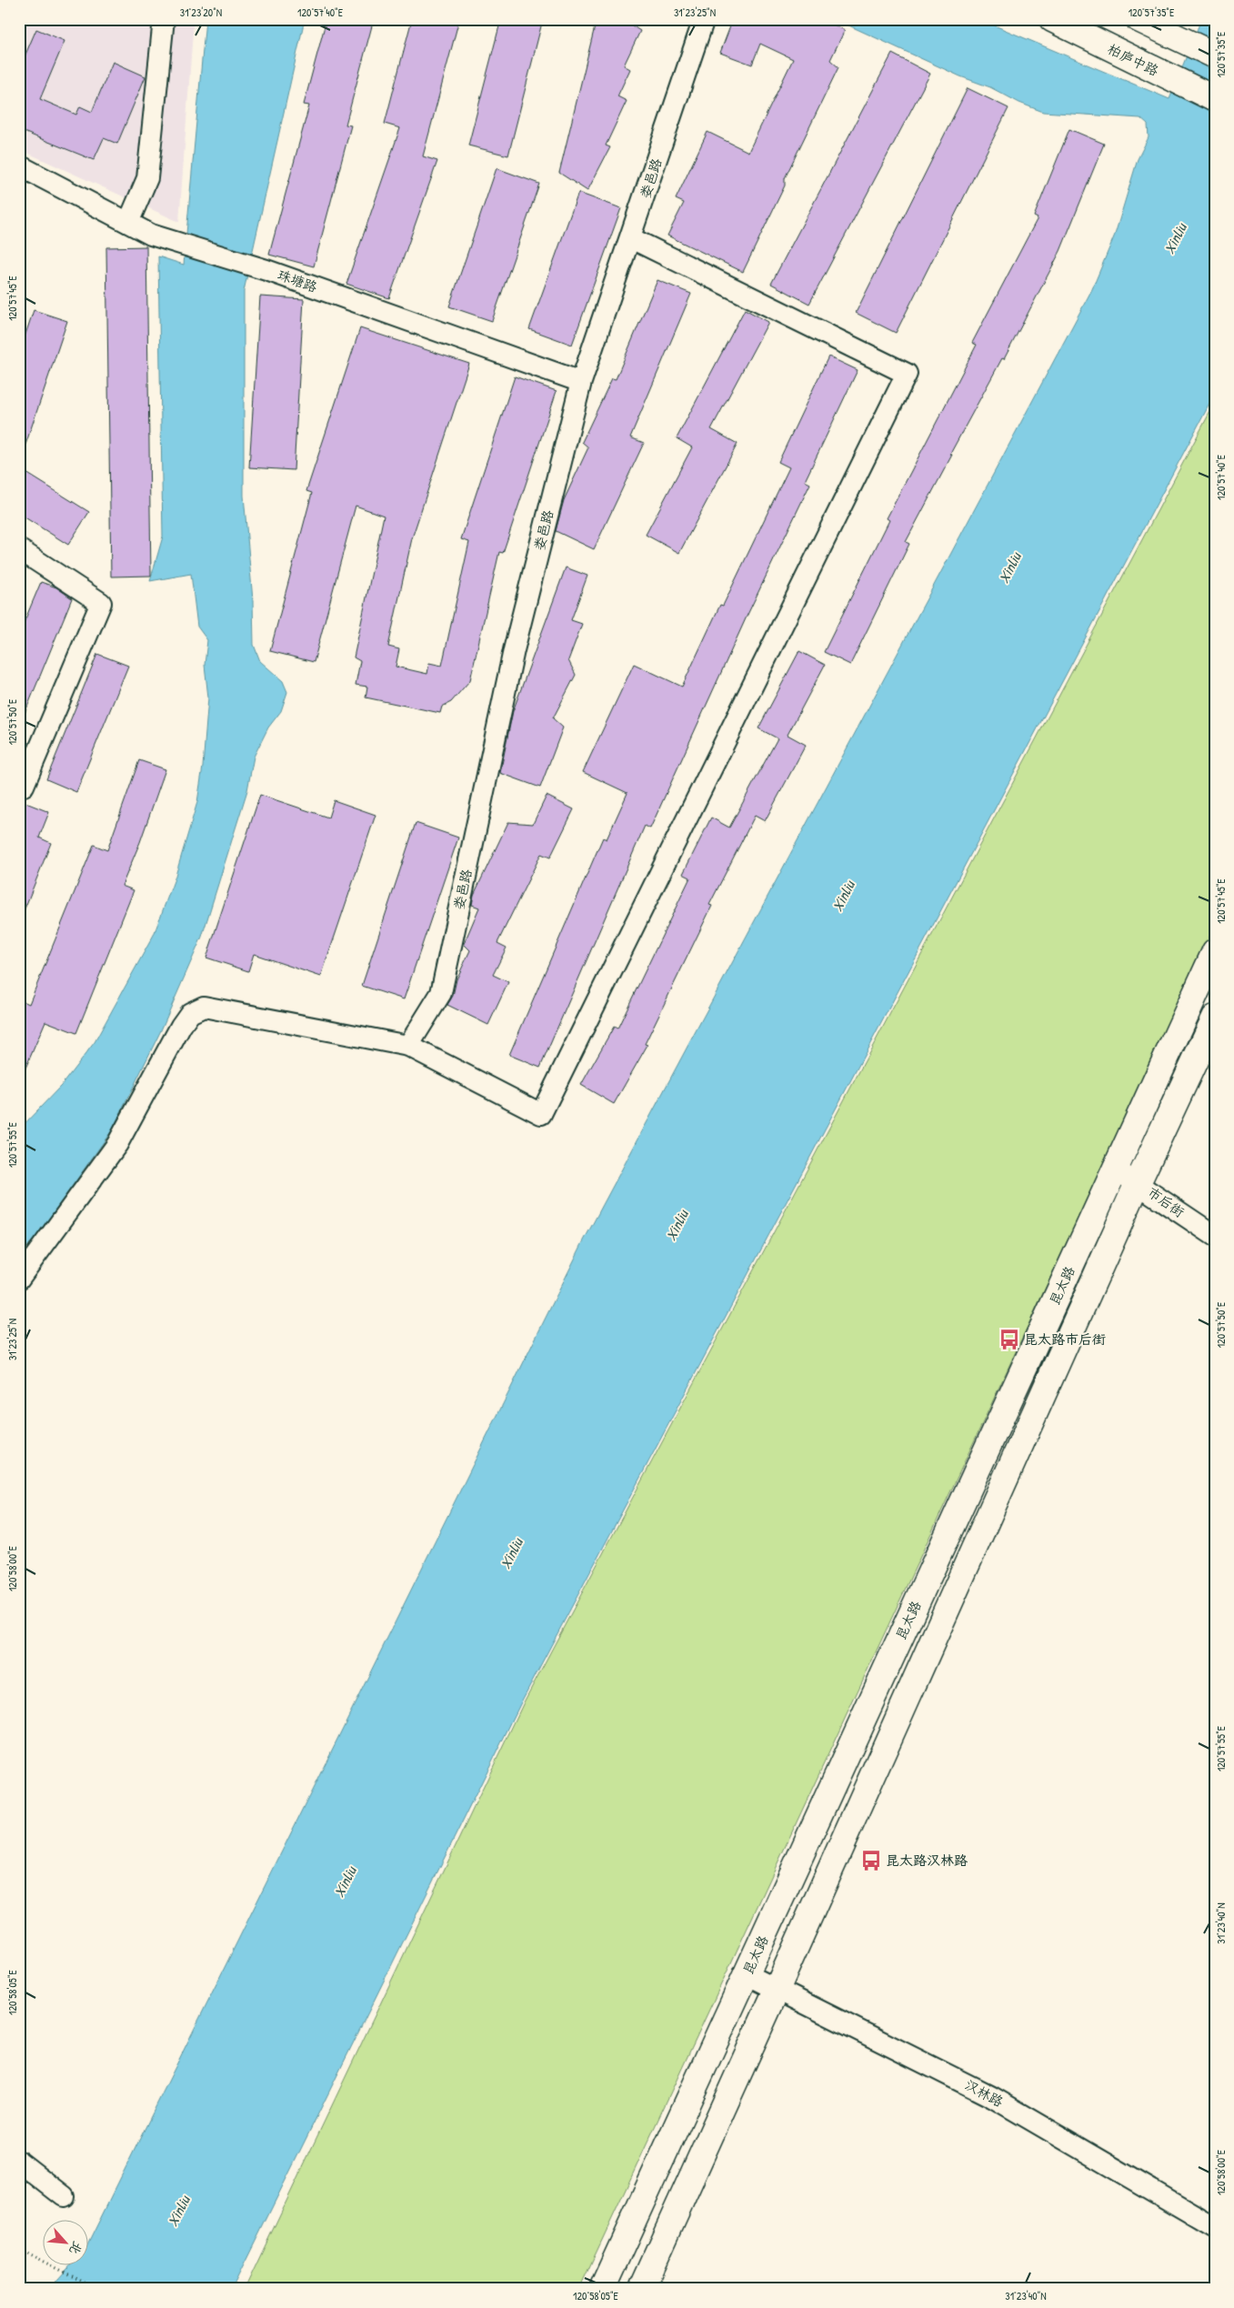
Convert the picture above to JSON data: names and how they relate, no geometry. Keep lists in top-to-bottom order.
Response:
{
  "streets": {
    "main road": ["柏庐中路", "昆太路"],
    "street": [
      "娄邑路",
      "珠塘路",
      "市后街",
      "汉林路"
    ]
  },
  "crossings": [
    ["娄邑路", "珠塘路"],
    ["市后街", "昆太路"],
    ["昆太路", "汉林路"]
  ],
  "water": ["Xinliu"],
  "places": {
    "bus stop": ["昆太路市后街", "昆太路汉林路"]
  },
  "north": "bottom right",
  "coordinates": [
    "31°23'20\"N",
    "120°57'40\"E",
    "31°23'25\"N",
    "120°57'35\"E",
    "120°57'45\"E",
    "120°57'50\"E",
    "120°57'55\"E",
    "120°58'00\"E",
    "31°23'40\"N",
    "120°58'05\"E"
  ]
}
